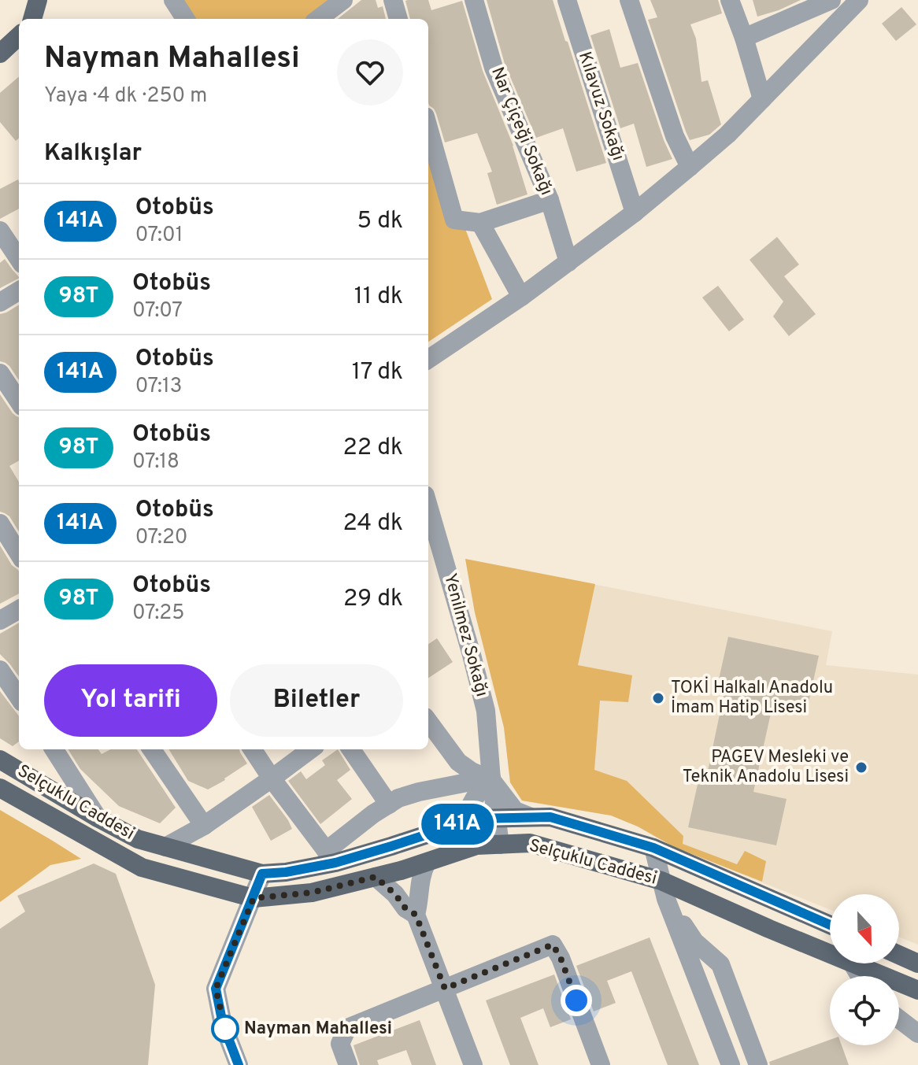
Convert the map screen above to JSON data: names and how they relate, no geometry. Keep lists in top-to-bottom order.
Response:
{
  "streets": {
    "main road": ["Selçuklu Caddesi"],
    "street": ["Kılavuz Sokağı", "Nar Çiçeği Sokağı", "Yenilmez Sokağı"]
  },
  "crossings": [
    ["Yenilmez Sokağı", "Selçuklu Caddesi"]
  ],
  "places": ["TOKİ Halkalı Anadolu İmam Hatip Lisesi", "PAGEV Mesleki ve Teknik Anadolu Lisesi", "Nayman Mahallesi"],
  "lines": ["bus line 141A"],
  "north": "bottom",
  "page": {
    "on_map": "141A",
    "heading": [
      ["Nayman Mahallesi", "Yaya · 4 dk · 250 m"],
      "Kalkışlar"
    ],
    "list": [
      {
        "mark": "141A",
        "name": "Otobüs",
        "note": "07:01",
        "value": "5 dk"
      },
      {
        "mark": "98T",
        "name": "Otobüs",
        "note": "07:07",
        "value": "11 dk"
      },
      {
        "mark": "141A",
        "name": "Otobüs",
        "note": "07:13",
        "value": "17 dk"
      },
      {
        "mark": "98T",
        "name": "Otobüs",
        "note": "07:18",
        "value": "22 dk"
      },
      {
        "mark": "141A",
        "name": "Otobüs",
        "note": "07:20",
        "value": "24 dk"
      },
      {
        "mark": "98T",
        "name": "Otobüs",
        "note": "07:25",
        "value": "29 dk"
      }
    ],
    "buttons": ["Yol tarifi", "Biletler"]
  }
}
